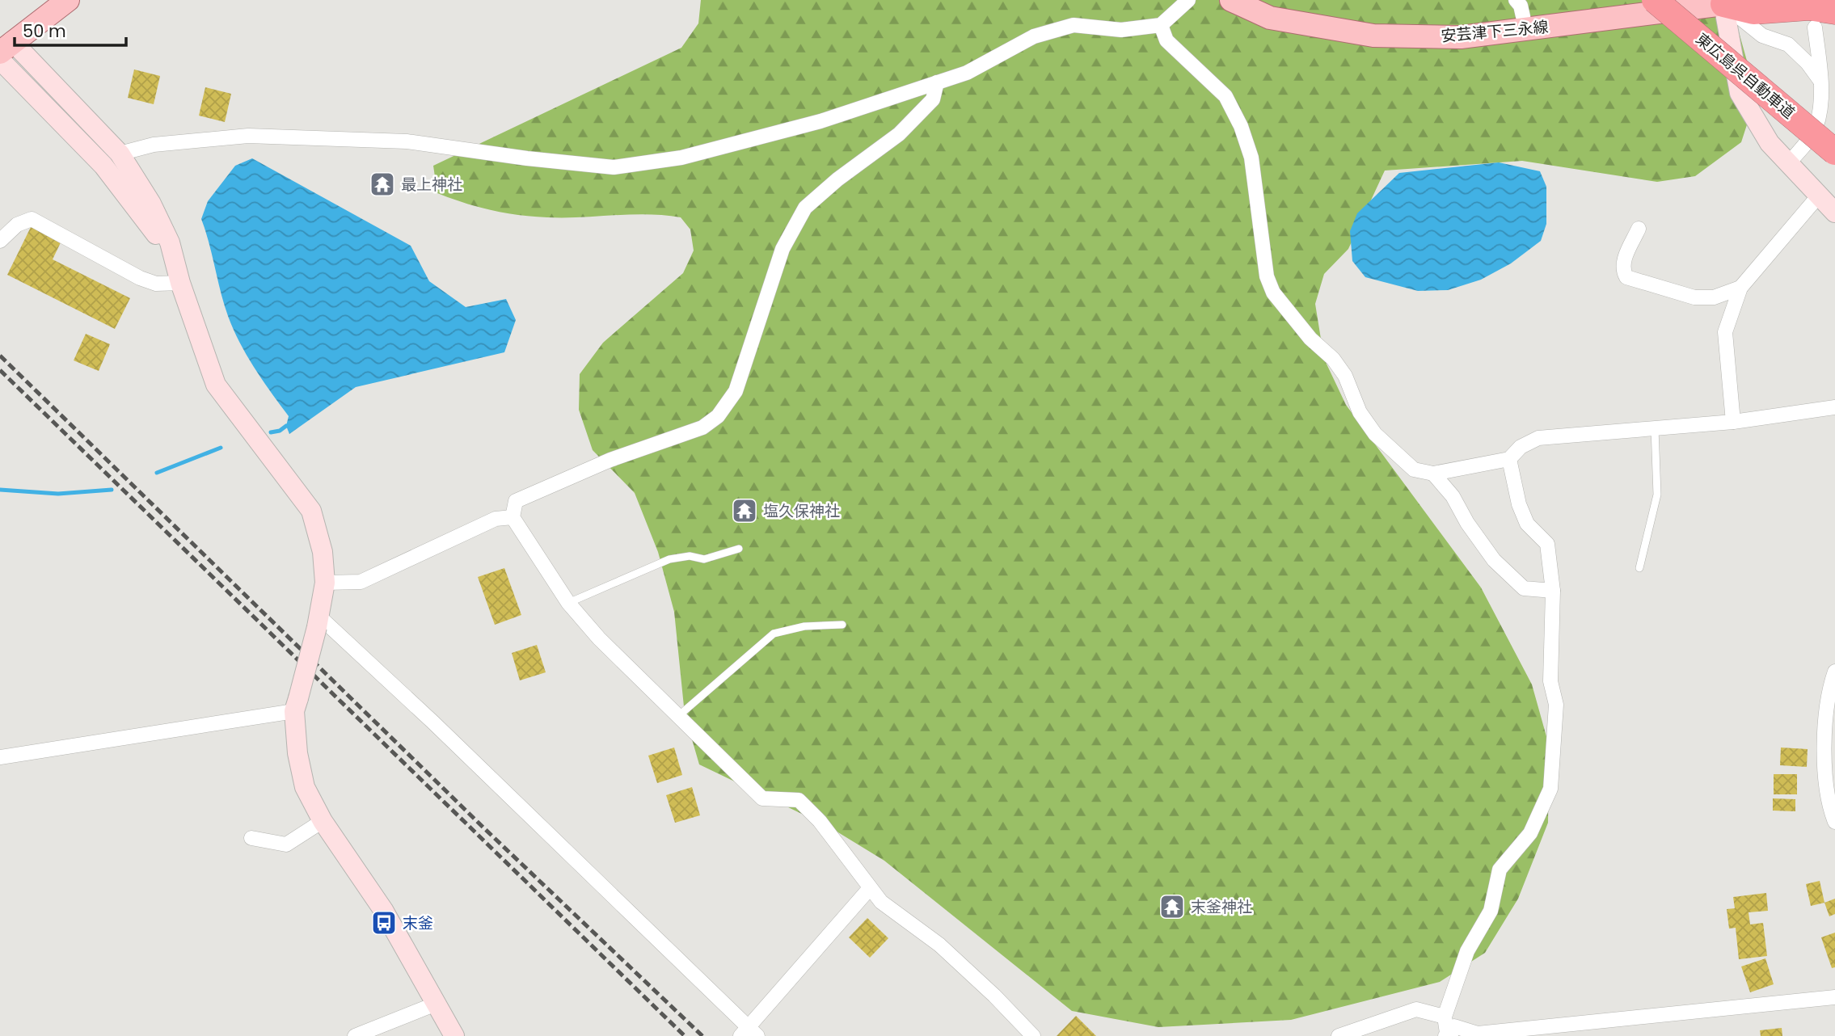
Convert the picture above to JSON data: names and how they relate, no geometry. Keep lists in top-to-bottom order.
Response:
{
  "streets": {
    "highway": ["東広島呉自動車道"],
    "main road": ["安芸津下三永線"]
  },
  "places": {
    "temple": ["最上神社", "塩久保神社", "末釜神社"],
    "bus stop": ["末釜"]
  },
  "scale_bar": "50 m"
}
